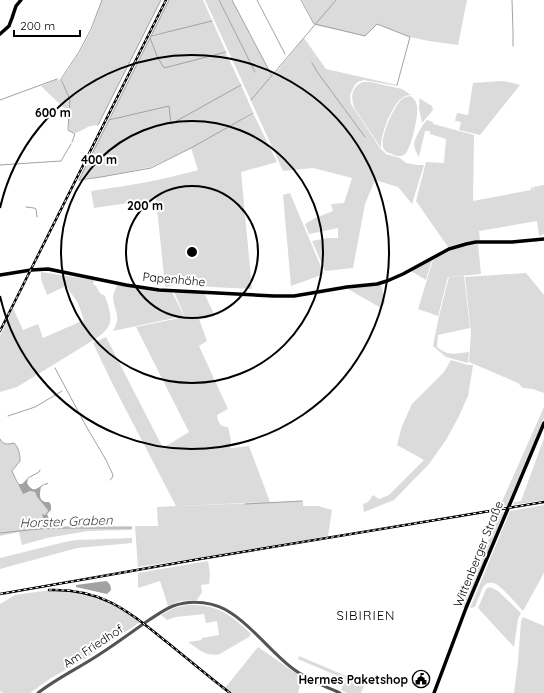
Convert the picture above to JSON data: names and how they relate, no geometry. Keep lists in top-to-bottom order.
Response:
{
  "streets": {
    "main road": ["Papenhöhe", "Wittenberger Straße"],
    "street": ["Am Friedhof"]
  },
  "districts": ["SIBIRIEN"],
  "water": ["Horster Graben"],
  "places": {
    "public building": ["Hermes Paketshop"]
  },
  "scale_bar": "200 m",
  "rings": ["600 m", "400 m", "200 m"]
}
